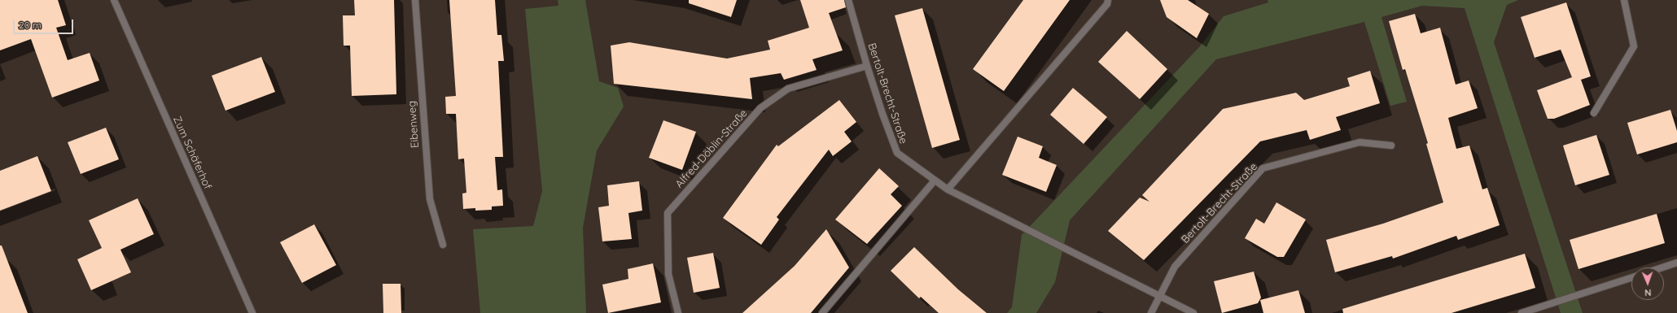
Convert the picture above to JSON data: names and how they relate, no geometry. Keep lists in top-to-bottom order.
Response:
{
  "streets": {
    "street": [
      "Bertolt-Brecht-Straße",
      "Eibenweg",
      "Alfred-Döblin-Straße",
      "Zum Schäferhof"
    ]
  },
  "crossings": [
    ["Bertolt-Brecht-Straße", "Alfred-Döblin-Straße"]
  ],
  "scale_bar": "20 m",
  "north": "bottom"
}
